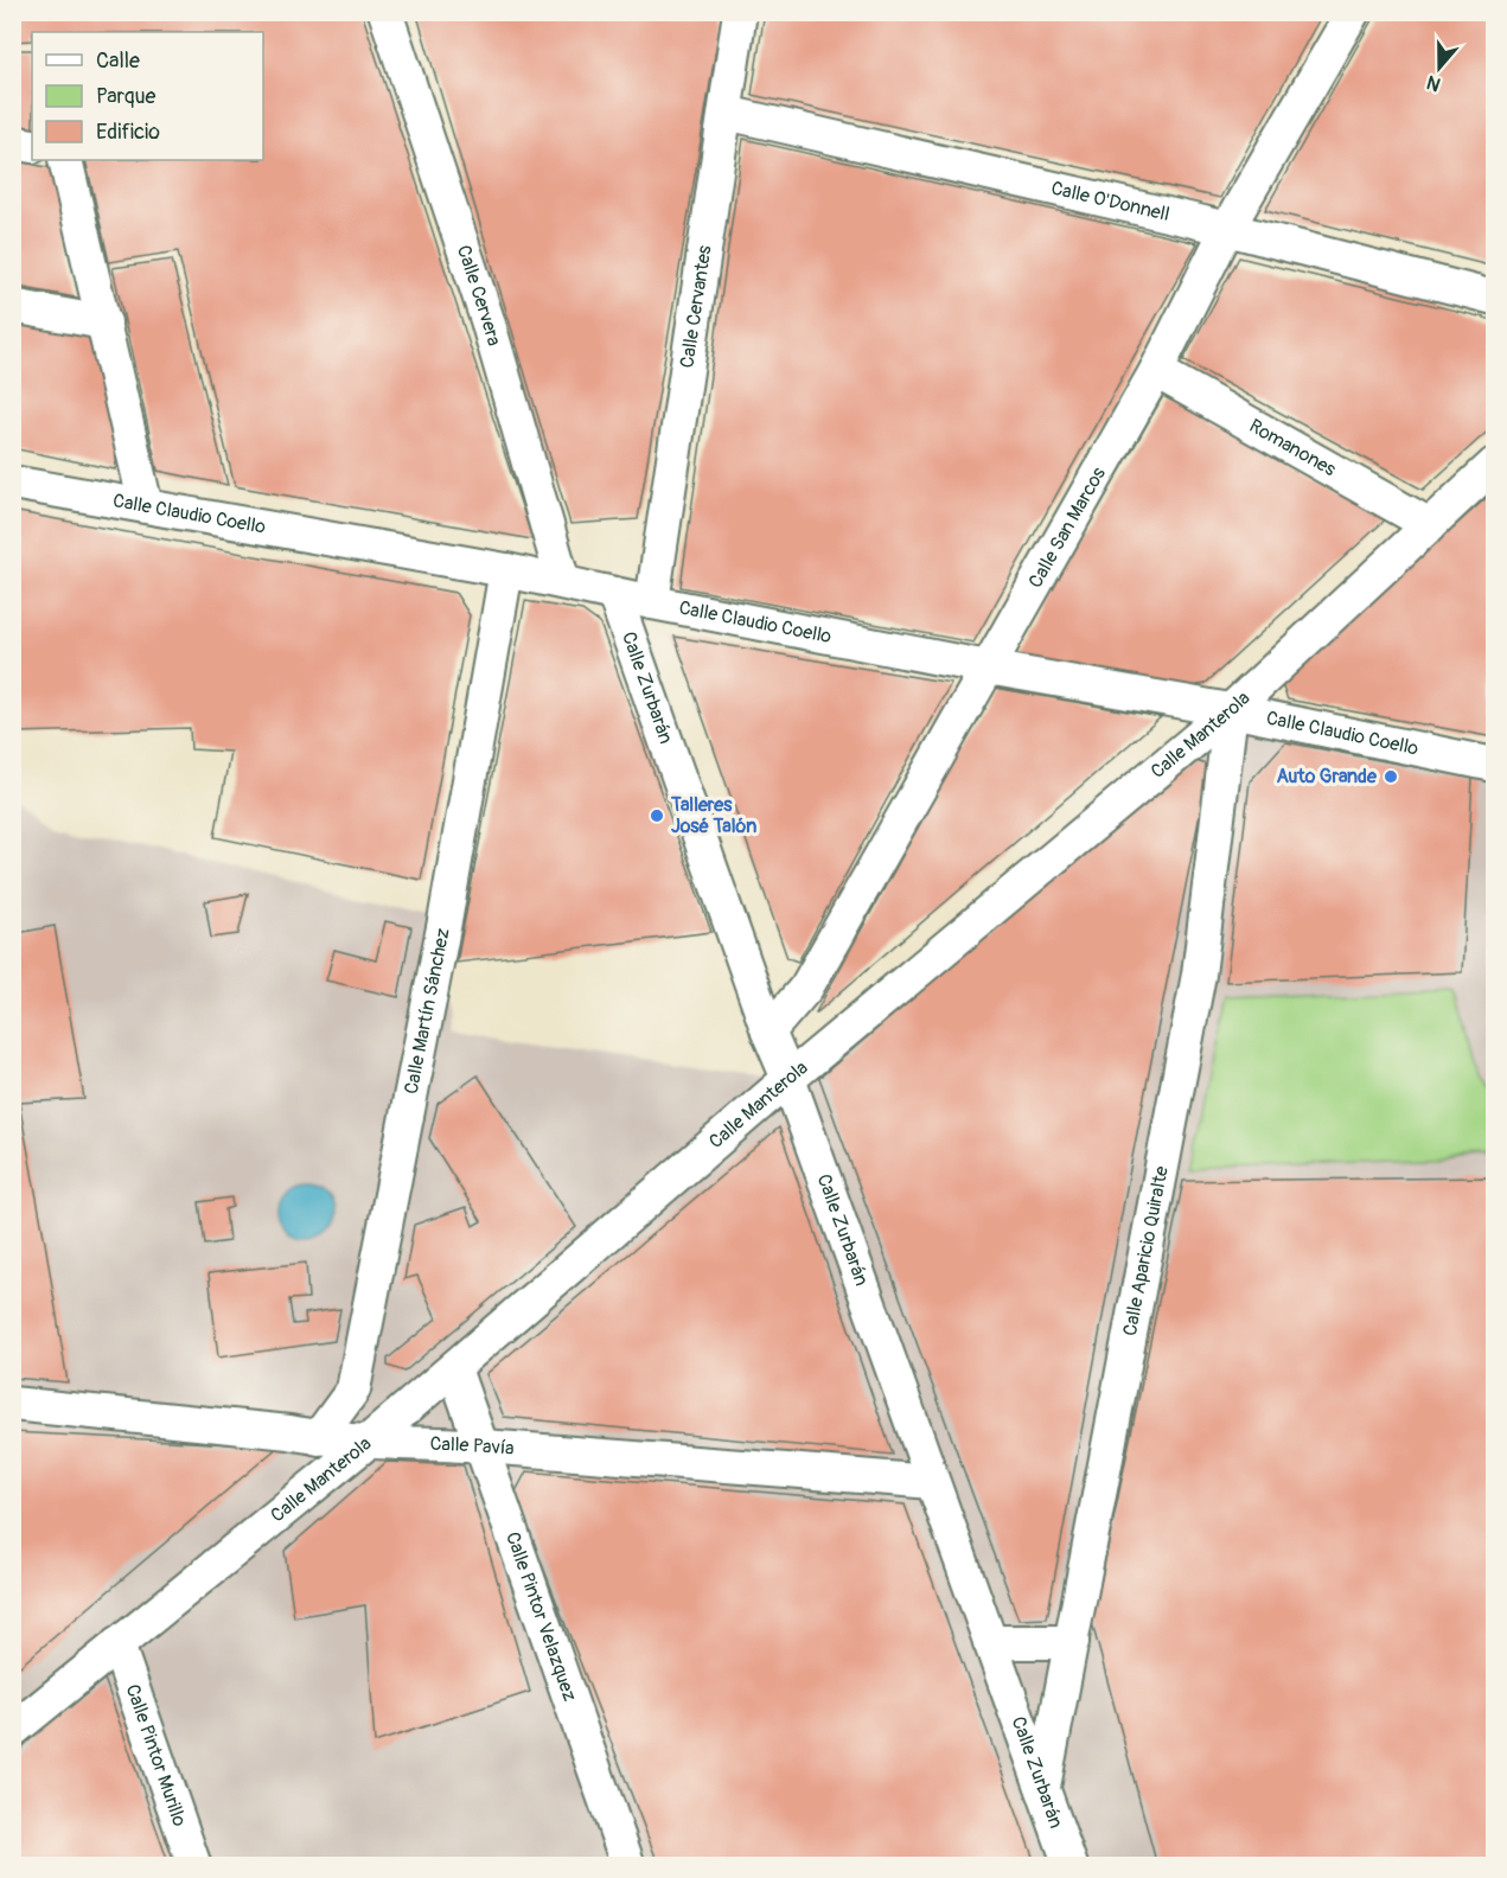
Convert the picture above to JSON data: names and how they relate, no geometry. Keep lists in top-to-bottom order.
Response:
{
  "streets": {
    "street": [
      "Calle O'Donnell",
      "Calle Cervera",
      "Calle Cervantes",
      "Romanones",
      "Calle Claudio Coello",
      "Calle San Marcos",
      "Calle Zurbarán",
      "Calle Manterola",
      "Calle Martín Sánchez",
      "Calle Aparicio Quiralte",
      "Calle Pavía",
      "Calle Pintor Velazquez",
      "Calle Pintor Murillo"
    ]
  },
  "crossings": [
    ["Calle O'Donnell", "Calle Cervantes"],
    ["Calle O'Donnell", "Calle San Marcos"],
    ["Calle Cervera", "Calle Claudio Coello"],
    ["Calle Cervantes", "Calle Claudio Coello"],
    ["Romanones", "Calle San Marcos"],
    ["Romanones", "Calle Manterola"],
    ["Calle Claudio Coello", "Calle San Marcos"],
    ["Calle Claudio Coello", "Calle Zurbarán"],
    ["Calle Claudio Coello", "Calle Manterola"],
    ["Calle Claudio Coello", "Calle Martín Sánchez"],
    ["Calle Claudio Coello", "Calle Aparicio Quiralte"],
    ["Calle San Marcos", "Calle Zurbarán"],
    ["Calle Zurbarán", "Calle Manterola"],
    ["Calle Zurbarán", "Calle Aparicio Quiralte"],
    ["Calle Zurbarán", "Calle Pavía"],
    ["Calle Manterola", "Calle Aparicio Quiralte"],
    ["Calle Manterola", "Calle Pavía"],
    ["Calle Manterola", "Calle Pintor Velazquez"],
    ["Calle Manterola", "Calle Pintor Murillo"],
    ["Calle Martín Sánchez", "Calle Pavía"],
    ["Calle Pavía", "Calle Pintor Velazquez"]
  ],
  "places": ["Auto Grande", "Talleres José Talón"],
  "legend": ["Calle", "Parque", "Edificio"],
  "north": "bottom"
}
